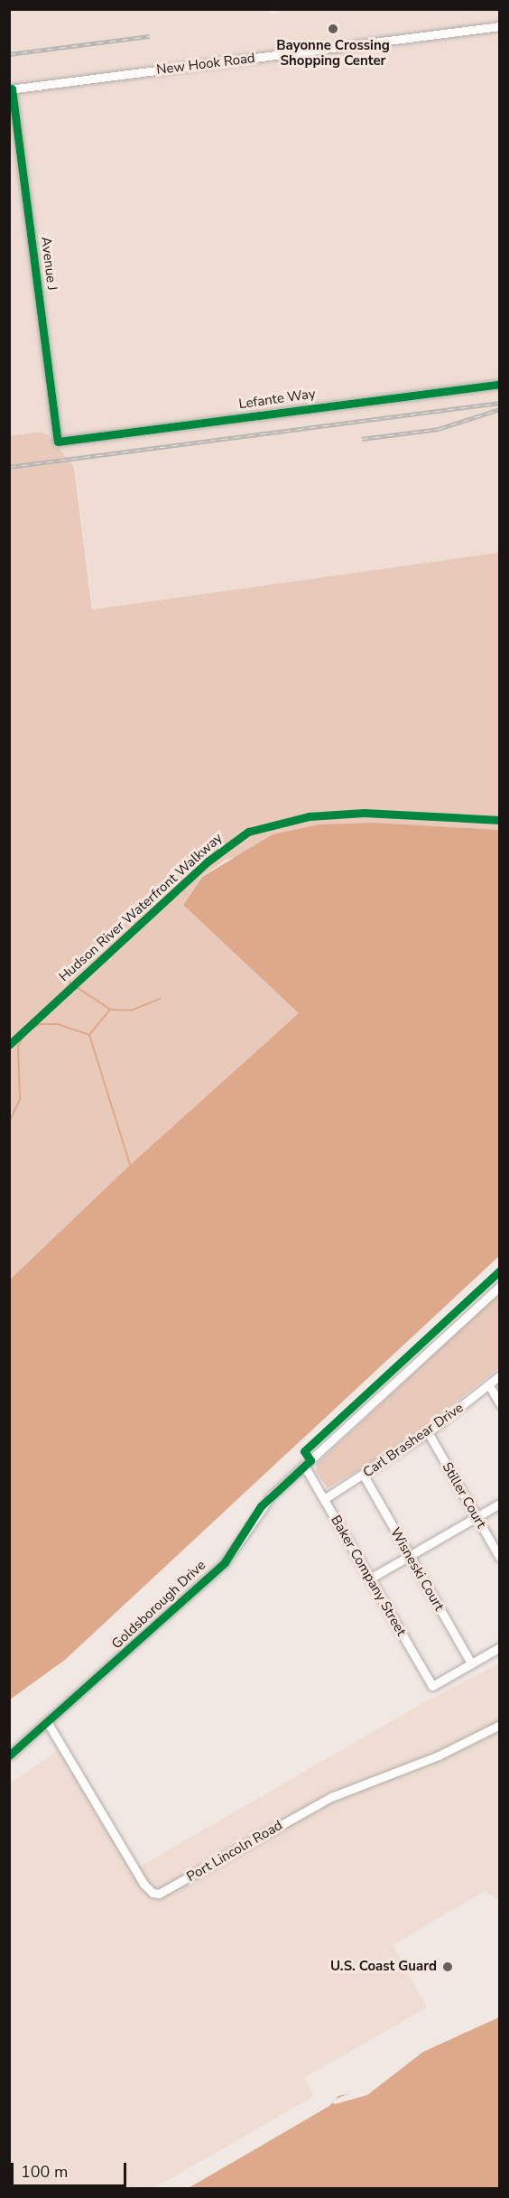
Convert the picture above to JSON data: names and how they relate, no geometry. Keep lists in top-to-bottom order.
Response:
{
  "streets": {
    "street": [
      "New Hook Road",
      "Avenue J",
      "Lefante Way",
      "Carl Brashear Drive",
      "Stiller Court",
      "Wisneski Court",
      "Baker Company Street",
      "Goldsborough Drive",
      "Port Lincoln Road"
    ],
    "cycle path": ["Hudson River Waterfront Walkway"]
  },
  "crossings": [
    ["New Hook Road", "Avenue J"],
    ["Avenue J", "Lefante Way"],
    ["Carl Brashear Drive", "Stiller Court"],
    ["Carl Brashear Drive", "Wisneski Court"],
    ["Carl Brashear Drive", "Baker Company Street"],
    ["Wisneski Court", "Baker Company Street"],
    ["Baker Company Street", "Goldsborough Drive"],
    ["Goldsborough Drive", "Port Lincoln Road"]
  ],
  "places": ["Bayonne Crossing Shopping Center", "U.S. Coast Guard"],
  "scale_bar": "100 m"
}
